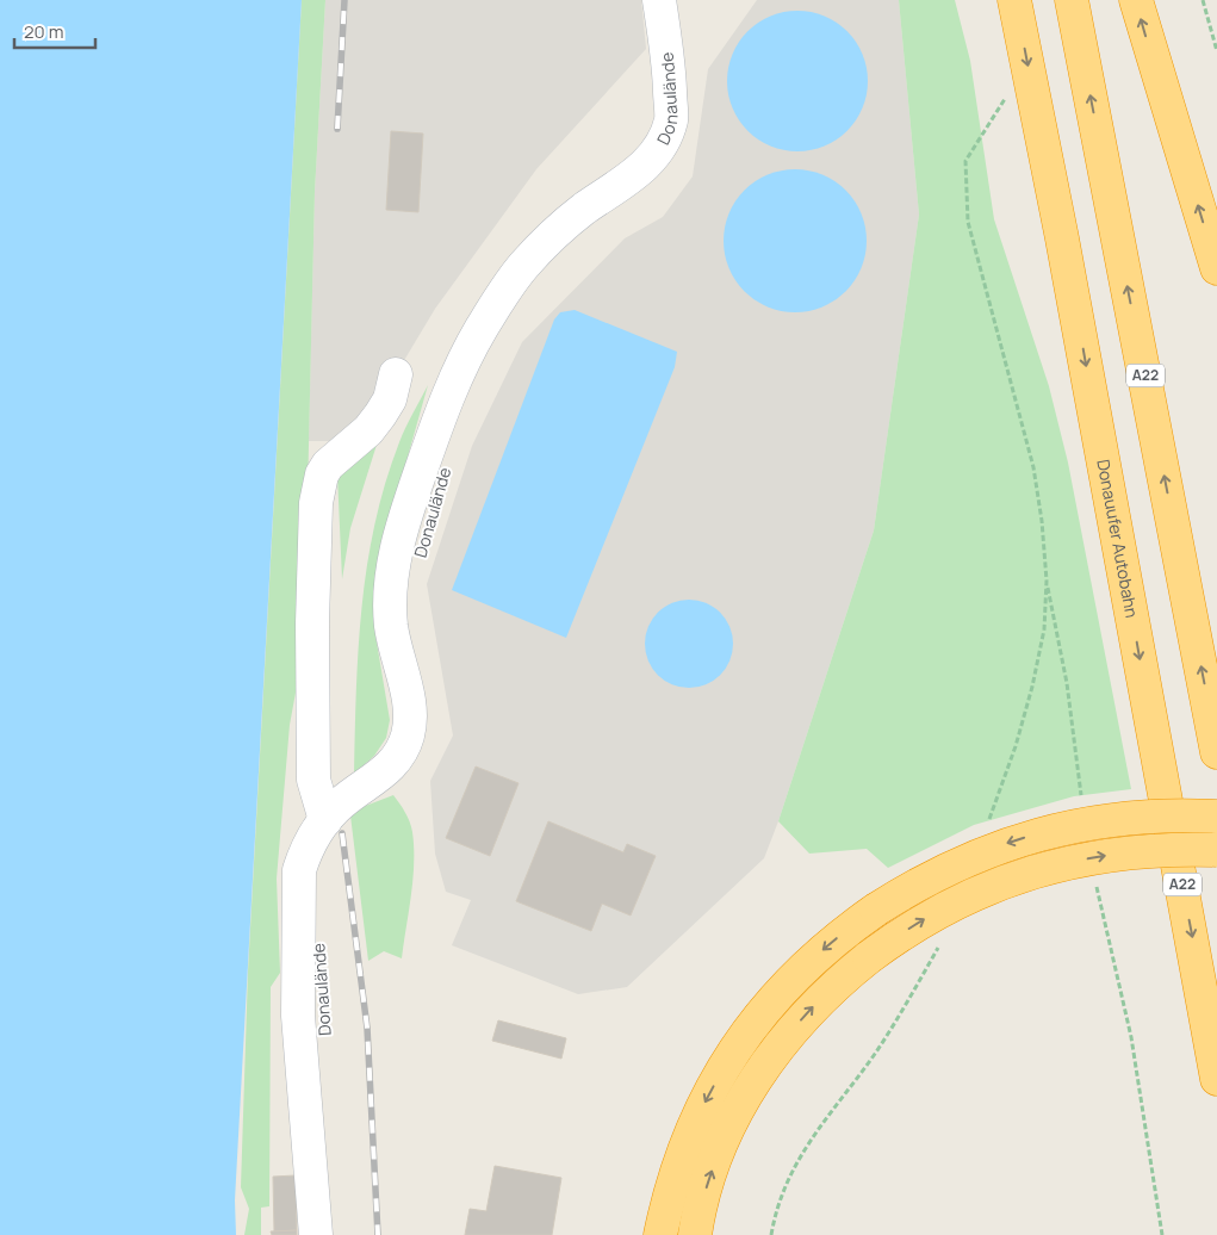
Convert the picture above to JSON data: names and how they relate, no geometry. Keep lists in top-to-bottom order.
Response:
{
  "streets": {
    "highway": ["A22", "Donauufer Autobahn"],
    "street": ["Donaulände"]
  },
  "scale_bar": "20 m"
}
